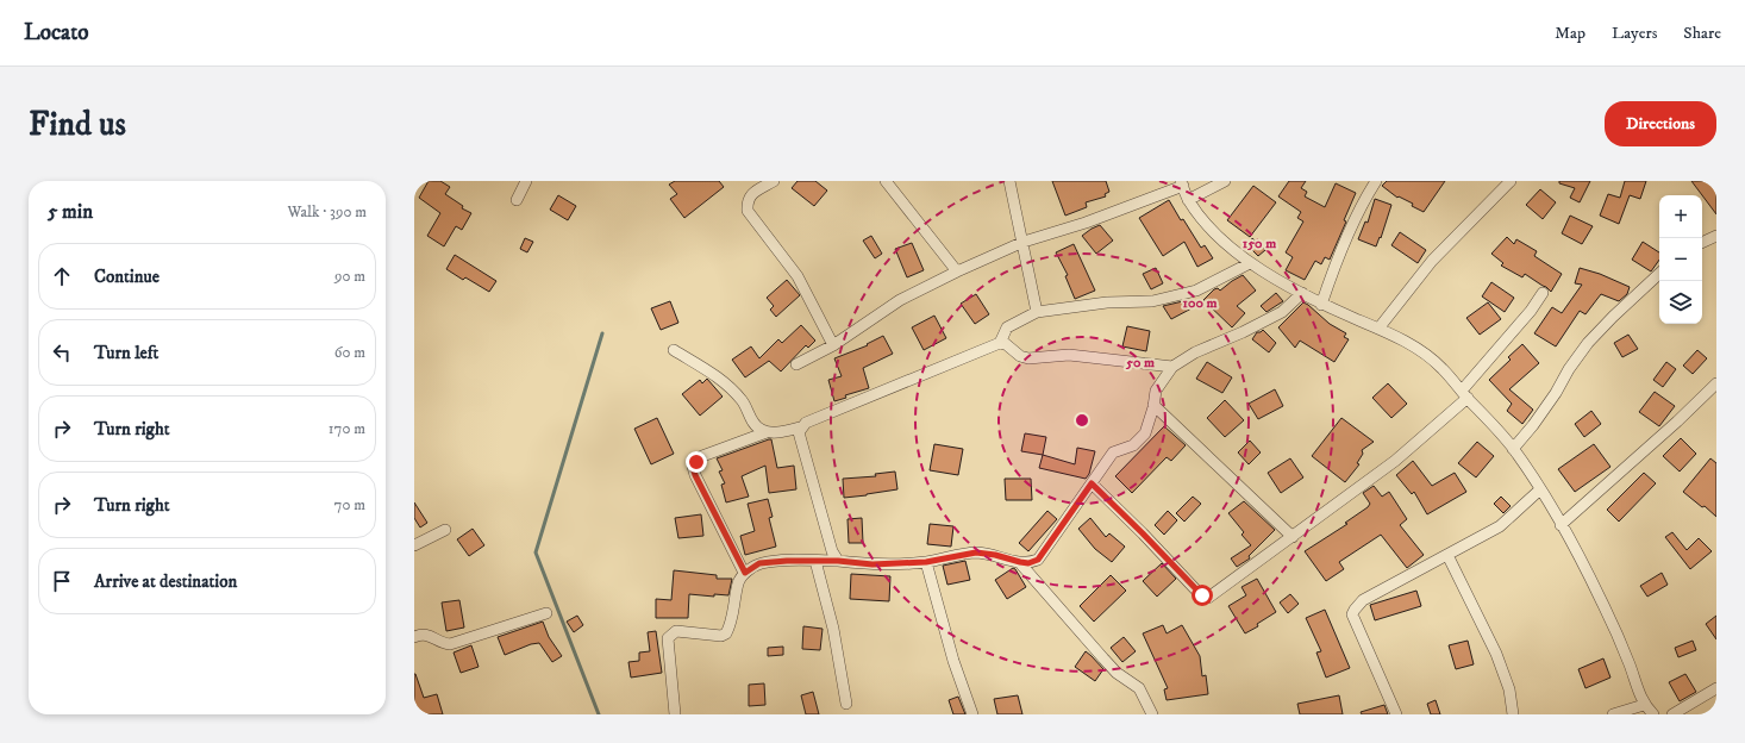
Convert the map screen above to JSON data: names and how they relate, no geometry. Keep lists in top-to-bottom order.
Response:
{
  "page": {
    "header": "Locato",
    "nav": ["Map", "Layers", "Share"],
    "buttons": "Directions",
    "title": "Find us",
    "heading": ["5 min", "Walk · 390 m"],
    "map_buttons": ["+", "−"],
    "list": [
      ["Continue", "90 m"],
      ["Turn left", "60 m"],
      ["Turn right", "170 m"],
      ["Turn right", "70 m"],
      "Arrive at destination"
    ]
  },
  "rings": ["150 m", "100 m", "50 m"]
}
